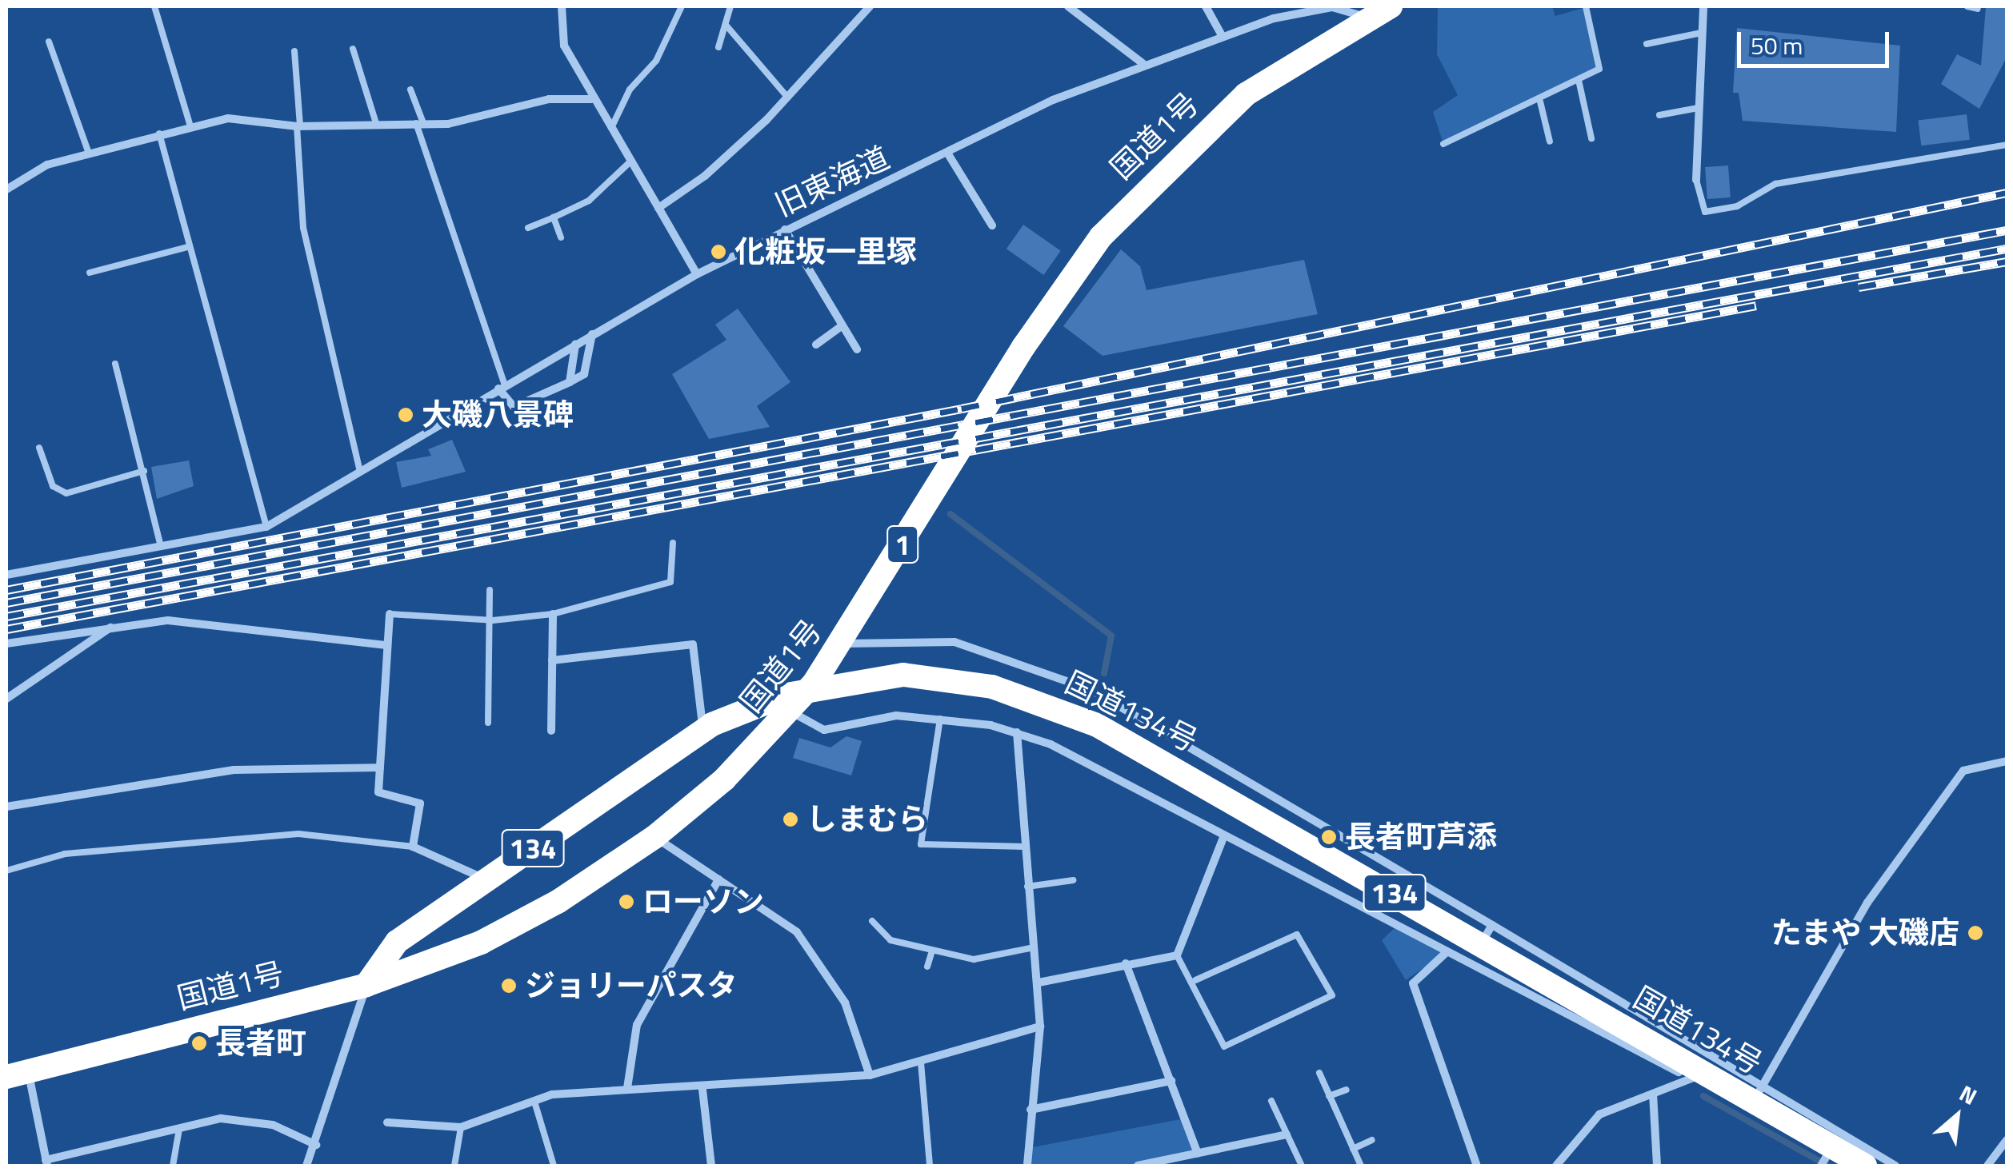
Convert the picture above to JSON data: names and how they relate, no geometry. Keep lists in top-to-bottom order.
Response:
{
  "streets": {
    "highway": [
      "国道1号",
      "1",
      "国道134号",
      "134"
    ],
    "street": ["旧東海道"]
  },
  "crossings": [
    ["国道1号", "旧東海道"],
    ["国道1号", "国道134号"]
  ],
  "places": [
    "化粧坂一里塚",
    "大磯八景碑",
    "しまむら",
    "長者町芦添",
    "ローソン",
    "たまや 大磯店",
    "ジョリーパスタ",
    "長者町"
  ],
  "scale_bar": "50 m",
  "north": "top right"
}
